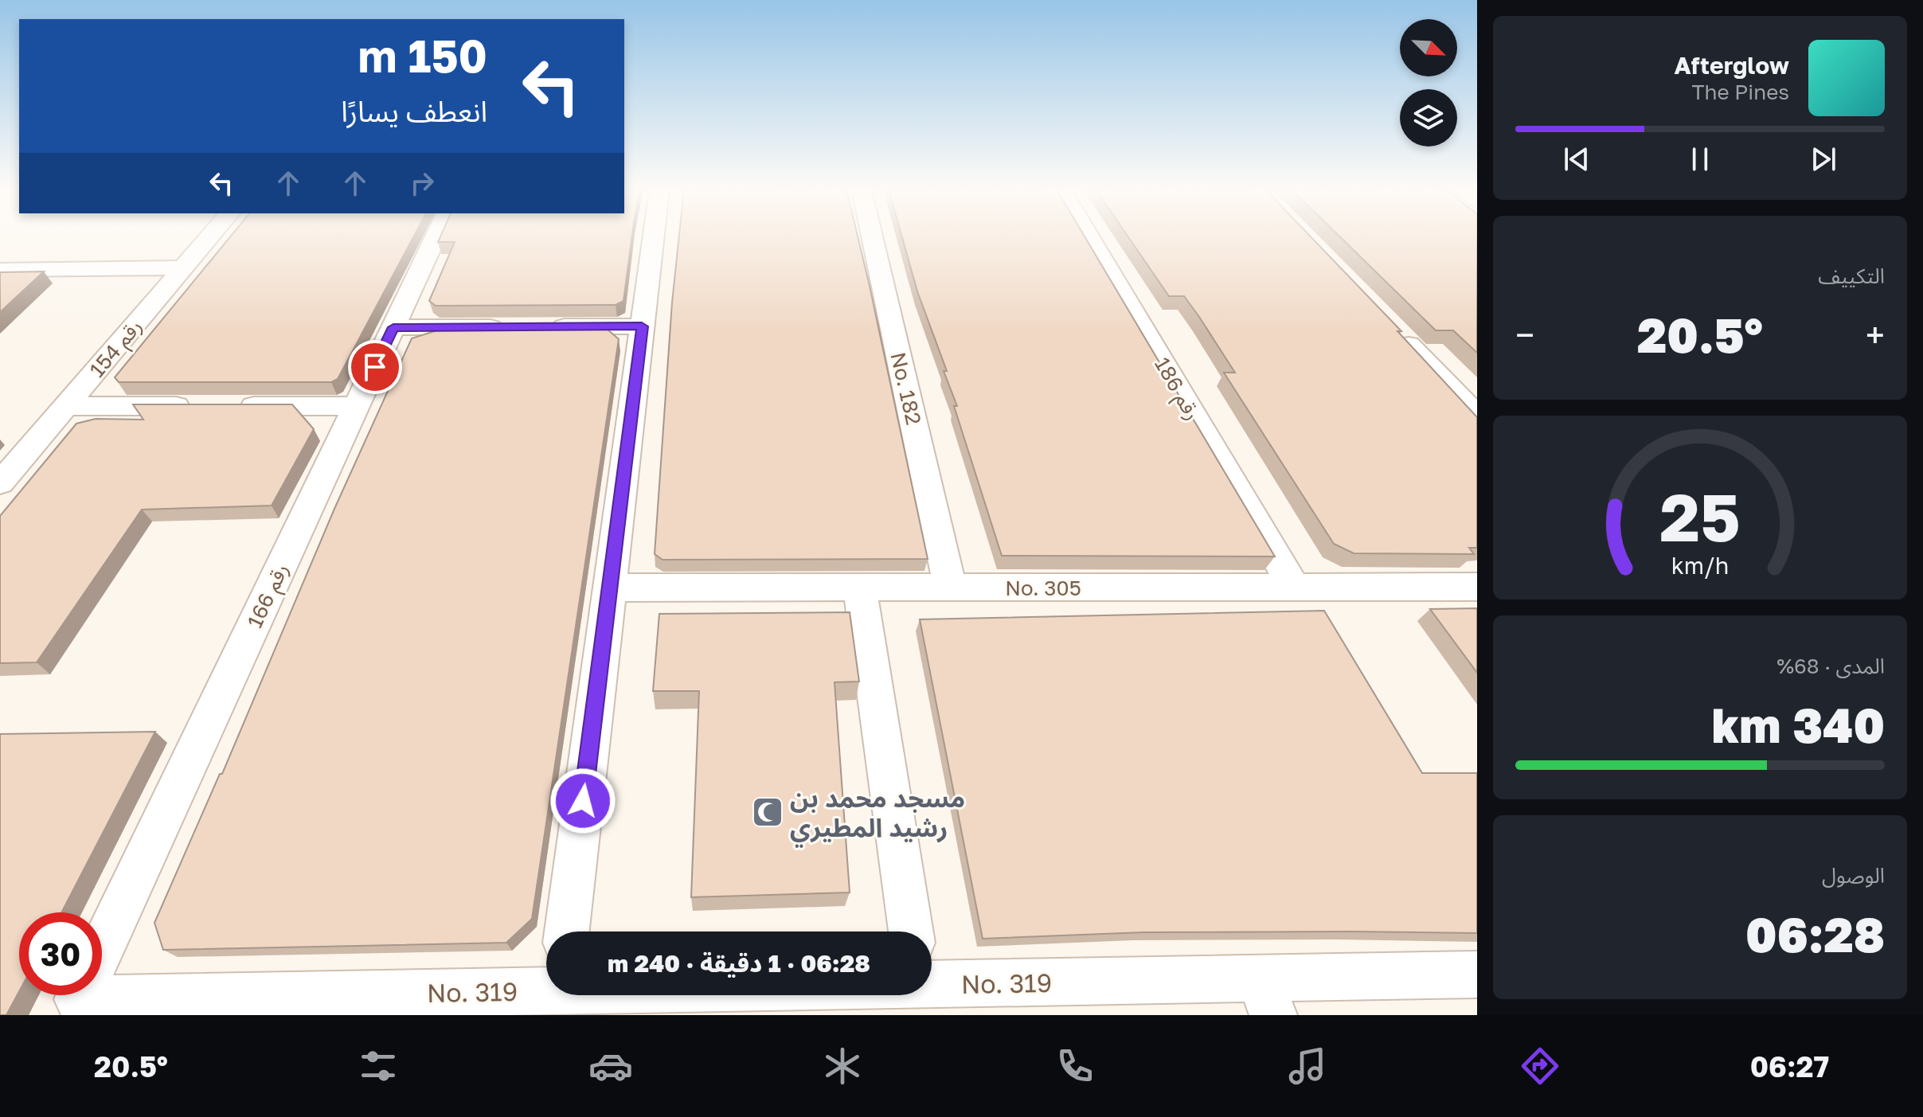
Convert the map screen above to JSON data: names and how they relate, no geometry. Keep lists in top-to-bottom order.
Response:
{
  "streets": {
    "street": [
      "رقم 154",
      "No. 182",
      "رقم 186",
      "No. 305",
      "رقم 166",
      "No. 319"
    ]
  },
  "crossings": [
    ["No. 182", "No. 305"],
    ["رقم 186", "No. 305"]
  ],
  "places": {
    "mosque": ["مسجد محمد بن رشيد المطيري"]
  },
  "north": "bottom right",
  "page": {
    "turn": ["150 m", "انعطف يسارًا"],
    "song": ["Afterglow", "The Pines"],
    "tile": [
      "التكييف",
      ["المدى · 68%", "340 km"],
      ["الوصول", "06:28"]
    ],
    "heat": ["−", "20.5°", "+"],
    "limit": "30",
    "trip": "06:28 · 1 دقيقة · 240 m",
    "tabs": ["06:27", "20.5°"],
    "gauge": ["25", "km/h"]
  }
}
